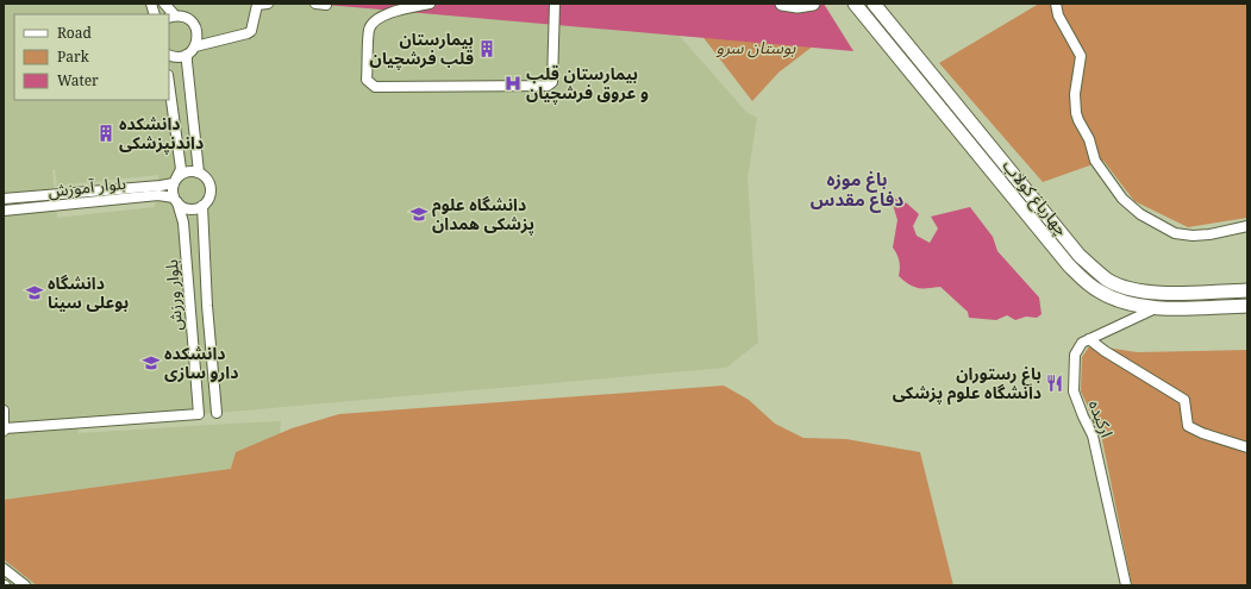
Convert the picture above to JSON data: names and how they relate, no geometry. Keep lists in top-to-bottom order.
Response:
{
  "streets": {
    "main road": ["چهارباغ کولاب"],
    "street": ["بلوار آموزش", "بلوار ورزش", "ارکیده"]
  },
  "crossings": [
    ["بلوار آموزش", "بلوار ورزش"],
    ["چهارباغ کولاب", "ارکیده"]
  ],
  "districts": ["باغ موزه دفاع مقدس"],
  "parks": ["بوستان سرو"],
  "places": {
    "building": ["بیمارستان قلب فرشچیان", "دانشکده داندنپزشکی"],
    "hospital": ["بیمارستان قلب و عروق فرشچیان"],
    "school or university": ["دانشگاه علوم پزشکی همدان", "دانشگاه بوعلی سینا", "دانشکده دارو سازی"],
    "restaurant": ["باغ رستوران دانشگاه علوم پزشکی"]
  },
  "legend": ["Road", "Park", "Water"]
}
